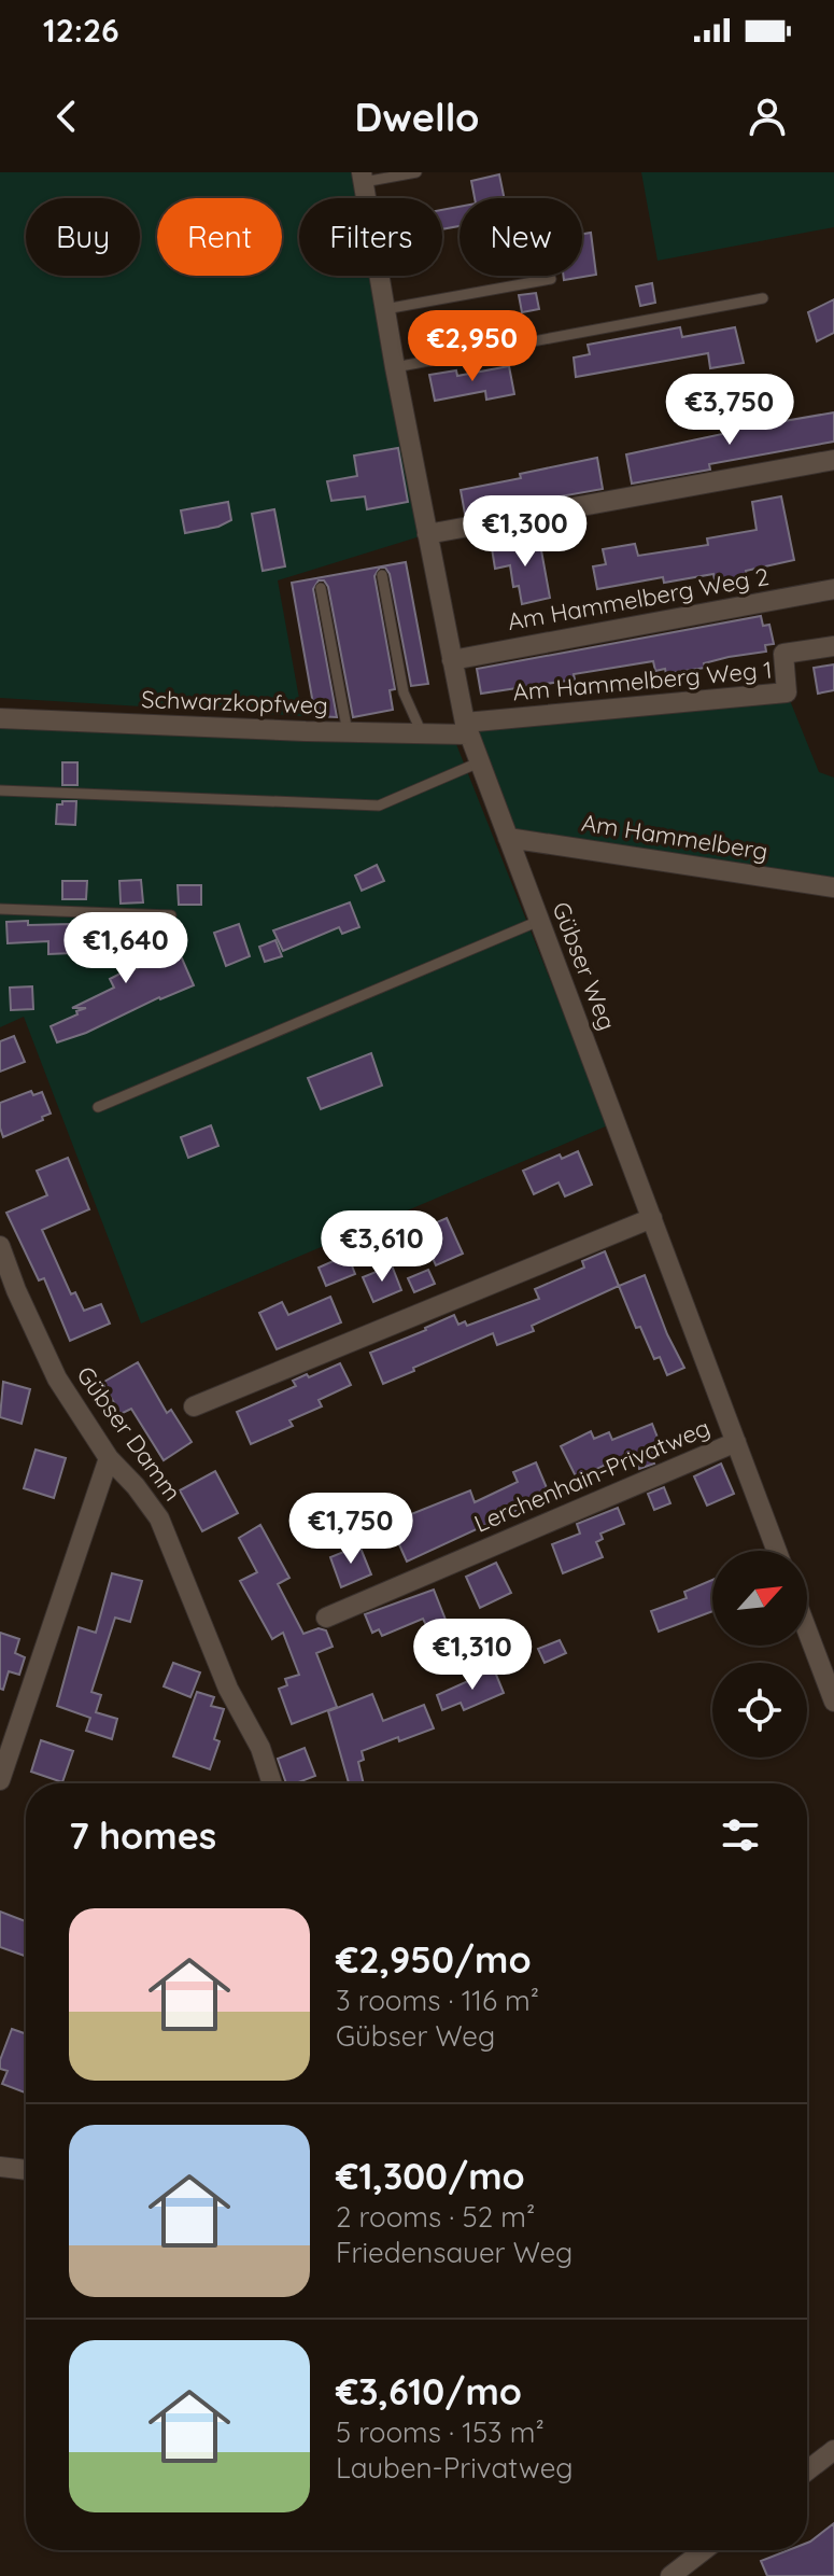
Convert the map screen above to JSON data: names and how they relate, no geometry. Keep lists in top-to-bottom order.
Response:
{
  "streets": {
    "street": [
      "Am Hammelberg Weg 2",
      "Am Hammelberg Weg 1",
      "Schwarzkopfweg",
      "Am Hammelberg",
      "Gübser Weg",
      "Gübser Damm",
      "Lerchenhain-Privatweg"
    ]
  },
  "crossings": [
    ["Am Hammelberg Weg 2", "Gübser Weg"],
    ["Am Hammelberg Weg 1", "Schwarzkopfweg"],
    ["Am Hammelberg Weg 1", "Gübser Weg"],
    ["Schwarzkopfweg", "Gübser Weg"],
    ["Am Hammelberg", "Gübser Weg"],
    ["Gübser Weg", "Lerchenhain-Privatweg"]
  ],
  "north": "top right",
  "page": {
    "status": "12:26",
    "header": "Dwello",
    "chip": [
      "Buy",
      "Rent",
      "Filters",
      "New"
    ],
    "price": [
      "€2,950",
      "€3,750",
      "€1,300",
      "€1,640",
      "€3,610",
      "€1,750",
      "€1,310"
    ],
    "heading": "7 homes",
    "list": [
      {
        "name": "€2,950/mo",
        "note": "3 rooms · 116 m² · Gübser Weg"
      },
      {
        "name": "€1,300/mo",
        "note": "2 rooms · 52 m² · Friedensauer Weg"
      },
      {
        "name": "€3,610/mo",
        "note": "5 rooms · 153 m² · Lauben-Privatweg"
      }
    ]
  }
}
